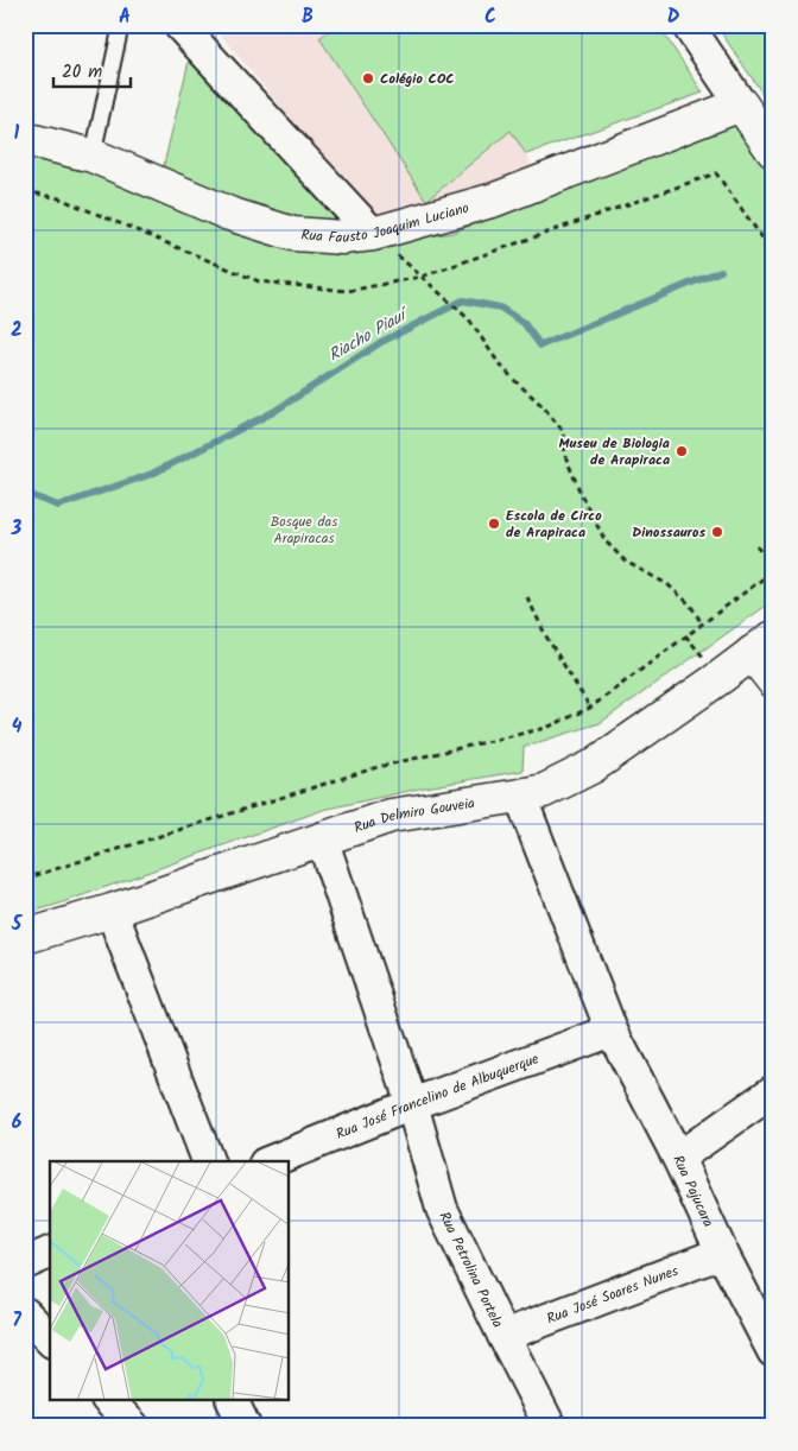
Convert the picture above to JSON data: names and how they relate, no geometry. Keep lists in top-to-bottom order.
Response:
{
  "streets": {
    "street": [
      "Rua Fausto Joaquim Luciano",
      "Rua Delmiro Gouveia",
      "Rua José Francelino de Albuquerque",
      "Rua Pajucara",
      "Rua Petrolina Portela",
      "Rua José Soares Nunes"
    ]
  },
  "crossings": [
    ["Rua Delmiro Gouveia", "Rua Pajucara"],
    ["Rua Delmiro Gouveia", "Rua Petrolina Portela"],
    ["Rua José Francelino de Albuquerque", "Rua Pajucara"],
    ["Rua José Francelino de Albuquerque", "Rua Petrolina Portela"],
    ["Rua Pajucara", "Rua José Soares Nunes"],
    ["Rua Petrolina Portela", "Rua José Soares Nunes"]
  ],
  "water": ["Riacho Piauí"],
  "parks": ["Bosque das Arapiracas"],
  "places": [
    "Colégio COC",
    "Museu de Biologia de Arapiraca",
    "Escola de Circo de Arapiraca",
    "Dinossauros"
  ],
  "scale_bar": "20 m",
  "grid": {
    "columns": [
      "A",
      "B",
      "C",
      "D"
    ],
    "rows": [
      "1",
      "2",
      "3",
      "4",
      "5",
      "6",
      "7"
    ]
  }
}
